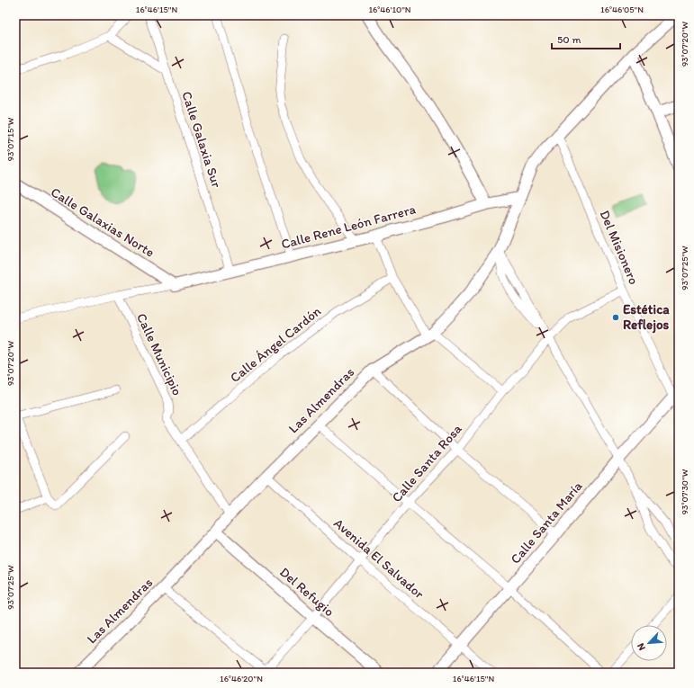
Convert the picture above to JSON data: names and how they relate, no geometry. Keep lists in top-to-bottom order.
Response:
{
  "streets": {
    "street": [
      "Calle Galaxia Sur",
      "Calle Galaxias Norte",
      "Calle Rene León Farrera",
      "Del Misionero",
      "Calle Ángel Cardón",
      "Calle Municipio",
      "Las Almendras",
      "Calle Santa Rosa",
      "Calle Santa María",
      "Avenida El Salvador",
      "Del Refugio"
    ]
  },
  "crossings": [
    ["Calle Galaxia Sur", "Calle Rene León Farrera"],
    ["Calle Galaxias Norte", "Calle Rene León Farrera"],
    ["Calle Rene León Farrera", "Calle Municipio"],
    ["Calle Rene León Farrera", "Las Almendras"],
    ["Del Misionero", "Las Almendras"],
    ["Del Misionero", "Calle Santa Rosa"],
    ["Del Misionero", "Calle Santa María"],
    ["Calle Ángel Cardón", "Calle Municipio"],
    ["Calle Municipio", "Las Almendras"],
    ["Las Almendras", "Avenida El Salvador"],
    ["Las Almendras", "Del Refugio"],
    ["Calle Santa Rosa", "Avenida El Salvador"],
    ["Calle Santa Rosa", "Del Refugio"],
    ["Calle Santa María", "Avenida El Salvador"]
  ],
  "places": ["Estética Reflejos"],
  "scale_bar": "50 m",
  "north": "bottom left",
  "coordinates": [
    "16°46'15\"N",
    "16°46'10\"N",
    "16°46'05\"N",
    "93°07'20\"W",
    "93°07'15\"W",
    "93°07'25\"W",
    "93°07'30\"W",
    "16°46'20\"N"
  ]
}
